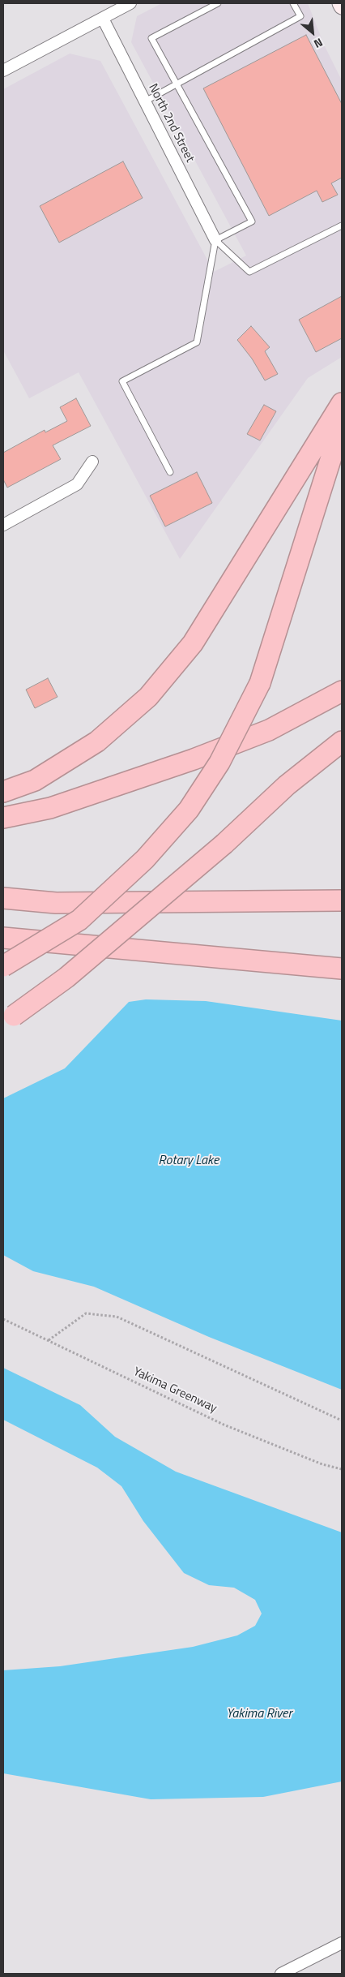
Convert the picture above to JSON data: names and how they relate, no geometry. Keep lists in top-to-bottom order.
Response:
{
  "streets": {
    "street": ["North 2nd Street"],
    "path": ["Yakima Greenway"]
  },
  "water": ["Rotary Lake", "Yakima River"],
  "north": "bottom right"
}
